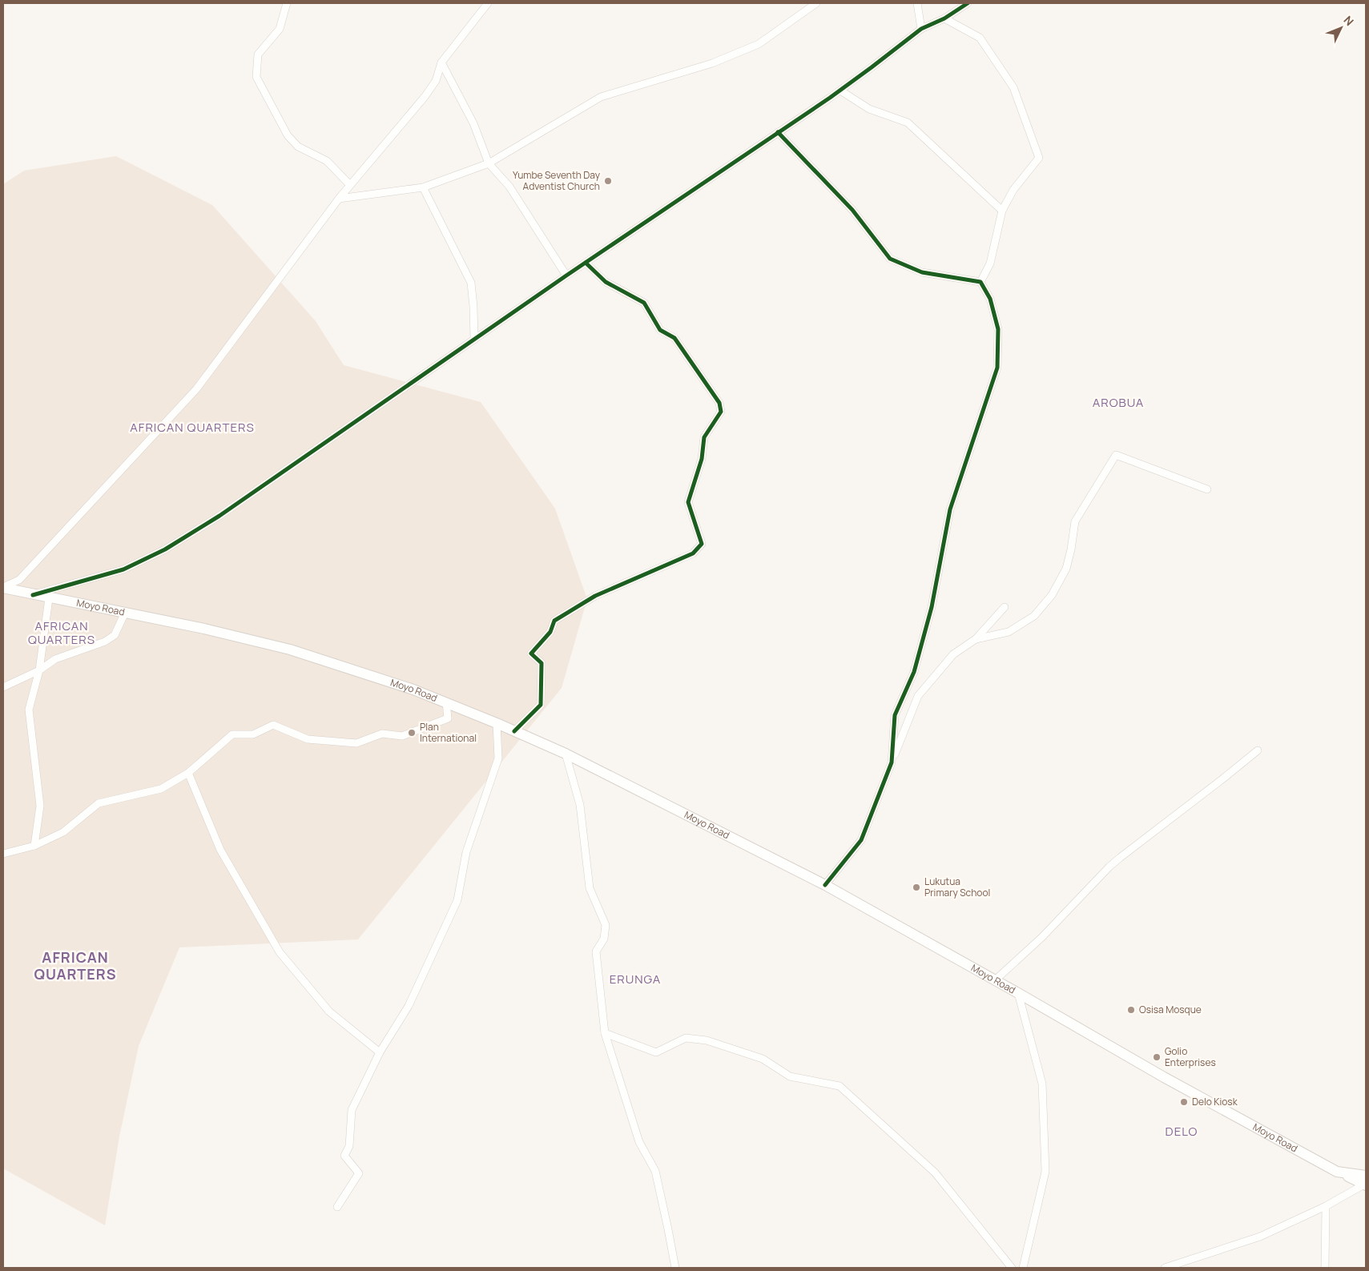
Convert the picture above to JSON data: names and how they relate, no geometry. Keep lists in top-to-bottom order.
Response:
{
  "streets": {
    "main road": ["Moyo Road"]
  },
  "districts": [
    "AROBUA",
    "AFRICAN QUARTERS",
    "AFRICAN QUARTERS",
    "AFRICAN QUARTERS",
    "ERUNGA",
    "DELO"
  ],
  "places": [
    "Yumbe Seventh Day Adventist Church",
    "Plan International",
    "Lukutua Primary School",
    "Osisa Mosque",
    "Golio Enterprises",
    "Delo Kiosk"
  ],
  "north": "top right"
}
